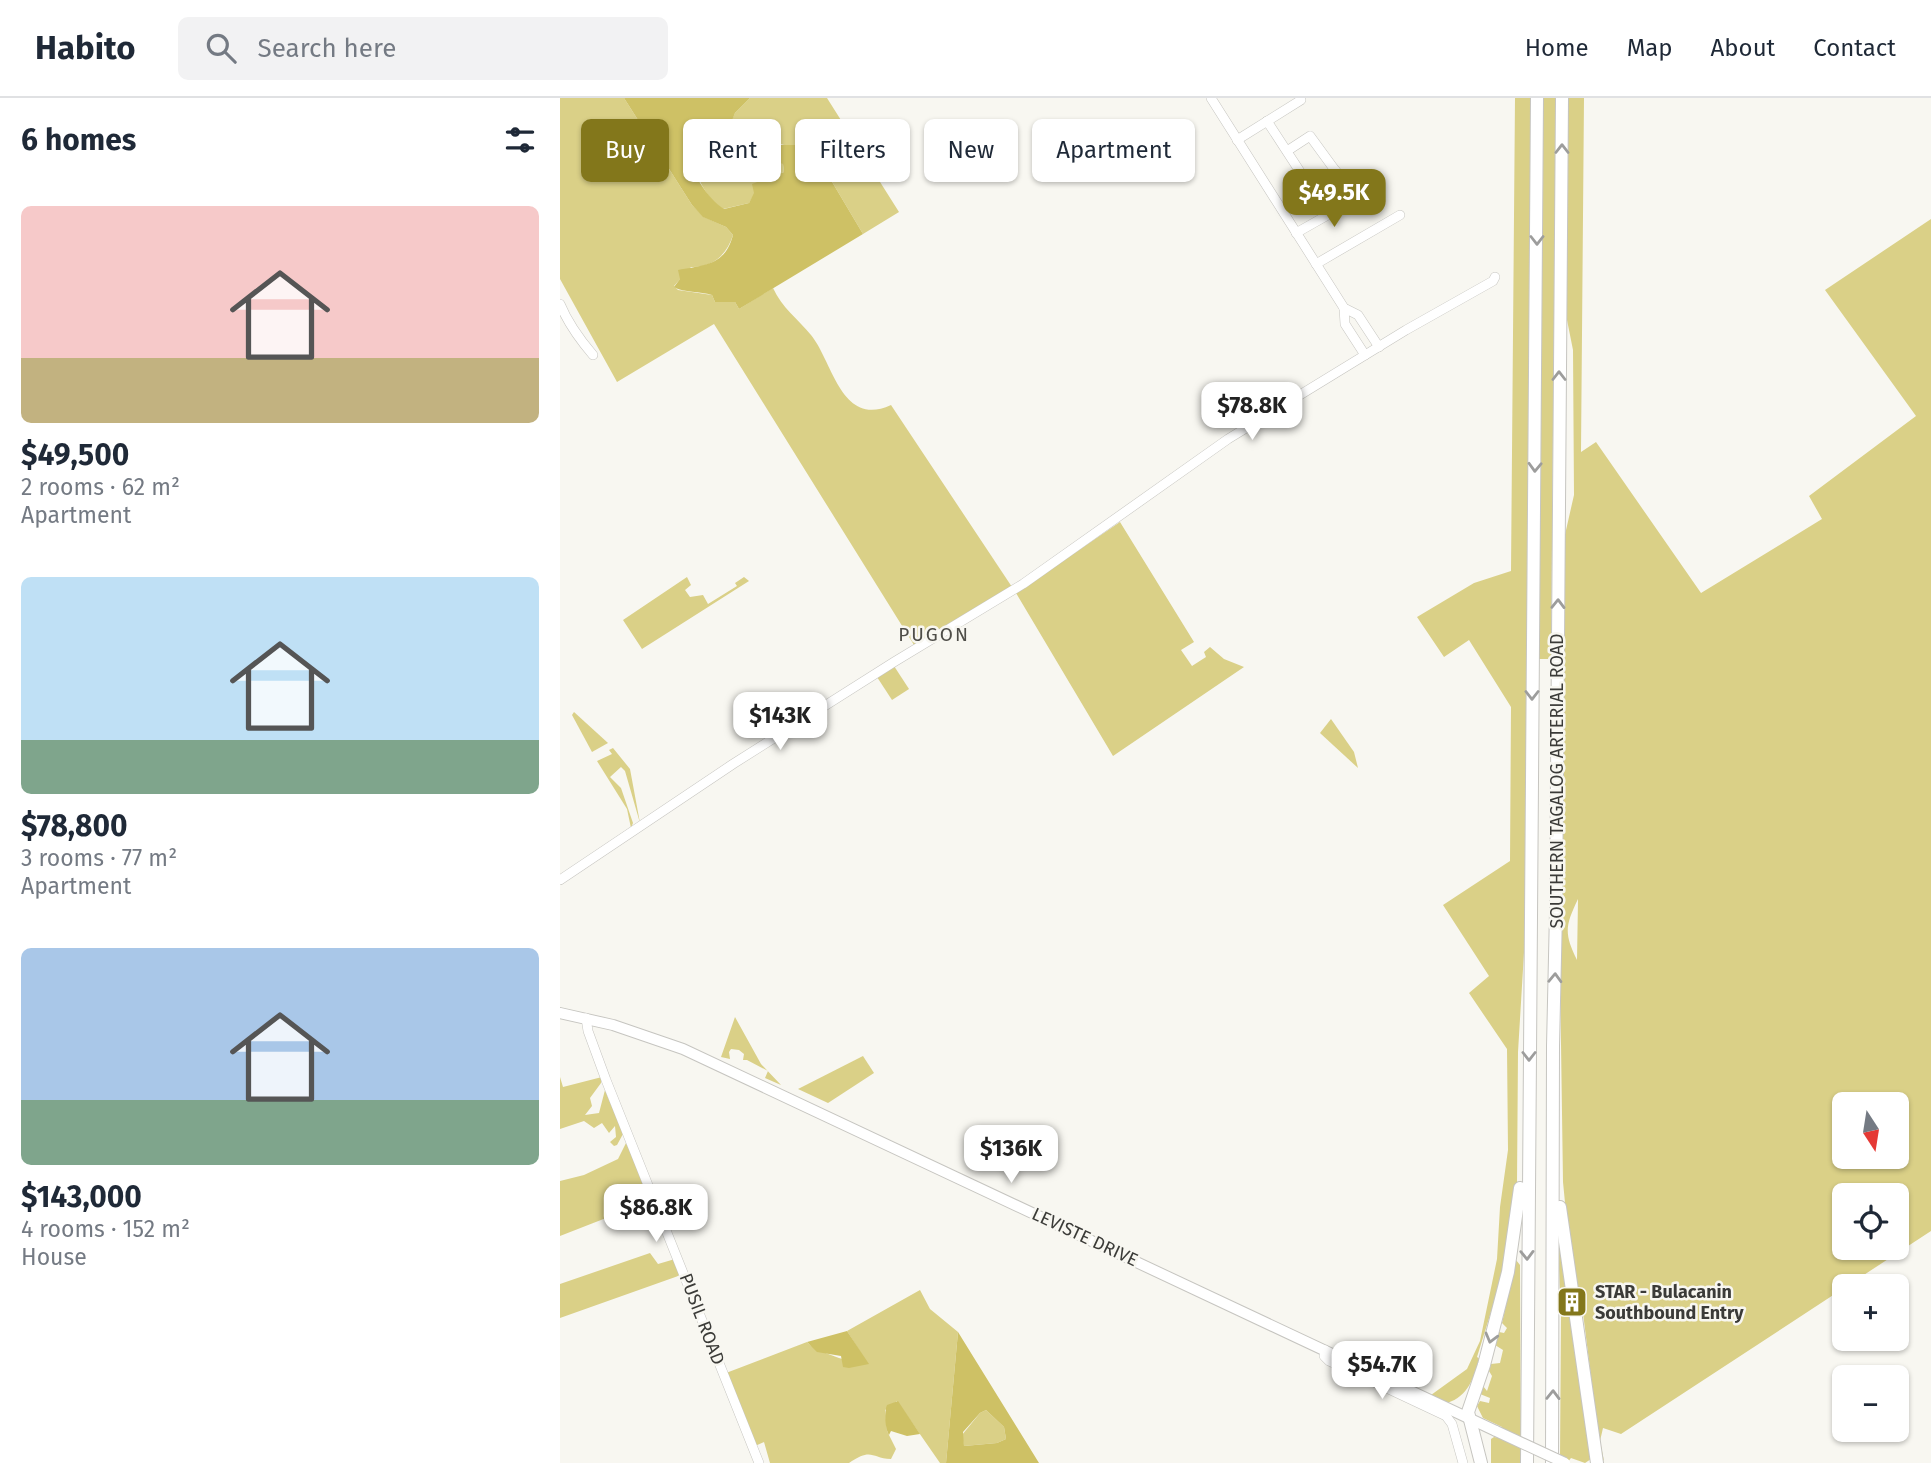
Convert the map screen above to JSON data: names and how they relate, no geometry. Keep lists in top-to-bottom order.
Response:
{
  "streets": {
    "highway": ["SOUTHERN TAGALOG ARTERIAL ROAD"],
    "main road": ["LEVISTE DRIVE"],
    "street": ["PUSIL ROAD"]
  },
  "crossings": [
    ["LEVISTE DRIVE", "PUSIL ROAD"]
  ],
  "districts": ["PUGON"],
  "places": {
    "building": ["STAR - Bulacanin Southbound Entry"]
  },
  "north": "bottom",
  "page": {
    "header": "Habito",
    "search": "Search here",
    "nav": [
      "Home",
      "Map",
      "About",
      "Contact"
    ],
    "heading": "6 homes",
    "chip": [
      "Buy",
      "Rent",
      "Filters",
      "New",
      "Apartment"
    ],
    "price": [
      "$49.5K",
      "$78.8K",
      "$143K",
      "$136K",
      "$86.8K",
      "$54.7K"
    ],
    "list": [
      {
        "name": "$49,500",
        "note": "2 rooms · 62 m² · Apartment"
      },
      {
        "name": "$78,800",
        "note": "3 rooms · 77 m² · Apartment"
      },
      {
        "name": "$143,000",
        "note": "4 rooms · 152 m² · House"
      }
    ],
    "map_buttons": ["+", "−"]
  }
}
